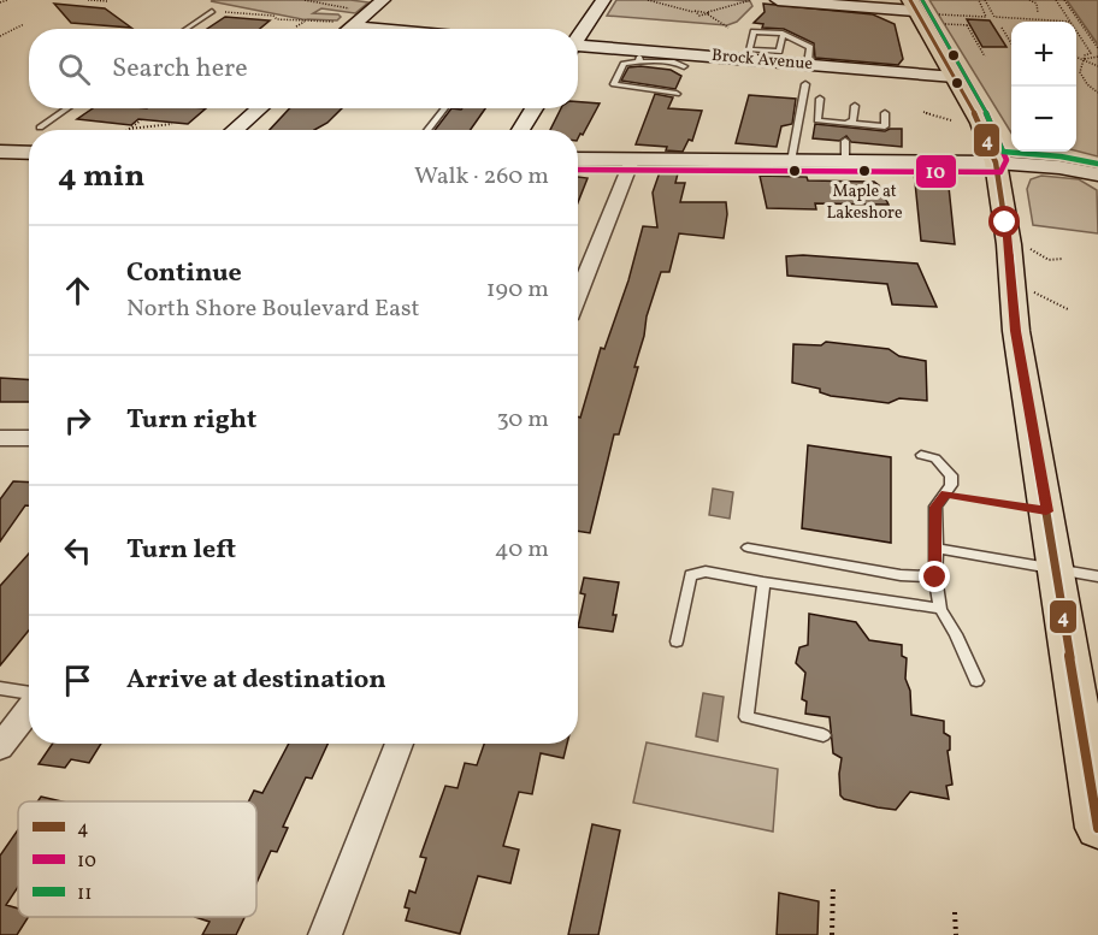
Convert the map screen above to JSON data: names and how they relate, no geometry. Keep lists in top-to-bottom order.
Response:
{
  "streets": {
    "street": ["Brock Avenue"]
  },
  "places": ["Maple at Lakeshore"],
  "lines": ["transit line 4", "transit line 10", "transit line 11"],
  "legend": ["4", "10", "11"],
  "page": {
    "map_buttons": ["+", "−"],
    "search": "Search here",
    "heading": ["4 min", "Walk · 260 m"],
    "list": [
      ["Continue", "North Shore Boulevard East", "190 m"],
      ["Turn right", "30 m"],
      ["Turn left", "40 m"],
      "Arrive at destination"
    ]
  }
}
